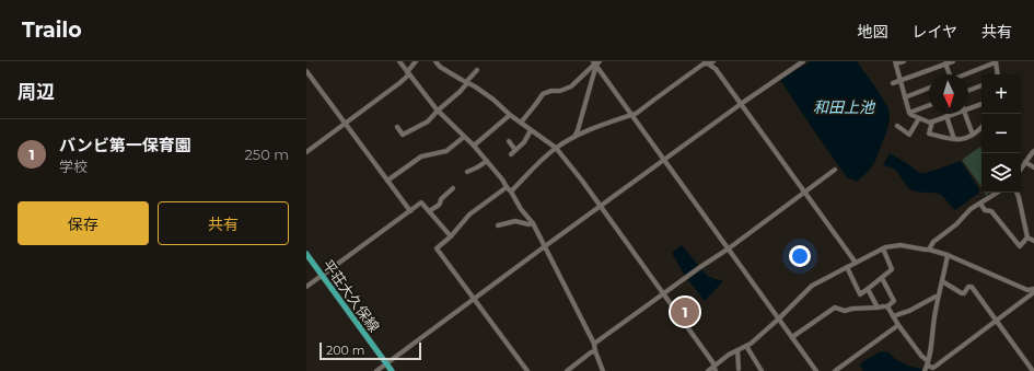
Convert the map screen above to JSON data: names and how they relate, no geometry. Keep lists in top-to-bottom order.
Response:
{
  "streets": {
    "main road": ["平荘大久保線"]
  },
  "water": ["和田上池"],
  "scale_bar": "200 m",
  "north": "bottom",
  "page": {
    "header": "Trailo",
    "nav": ["地図", "レイヤ", "共有"],
    "heading": "周辺",
    "map_buttons": ["+", "−"],
    "list": [
      {
        "mark": "1",
        "name": "バンビ第一保育園",
        "note": "学校",
        "value": "250 m"
      }
    ],
    "buttons": ["保存", "共有"],
    "pins": "1",
    "scale": "200 m"
  }
}
